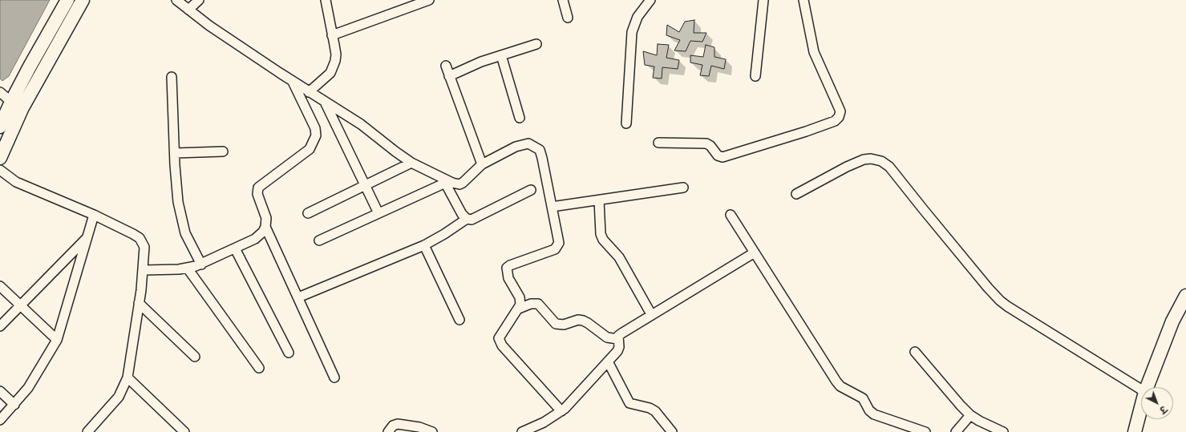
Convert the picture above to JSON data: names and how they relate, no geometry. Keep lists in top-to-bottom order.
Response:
{
  "north": "bottom right"
}
